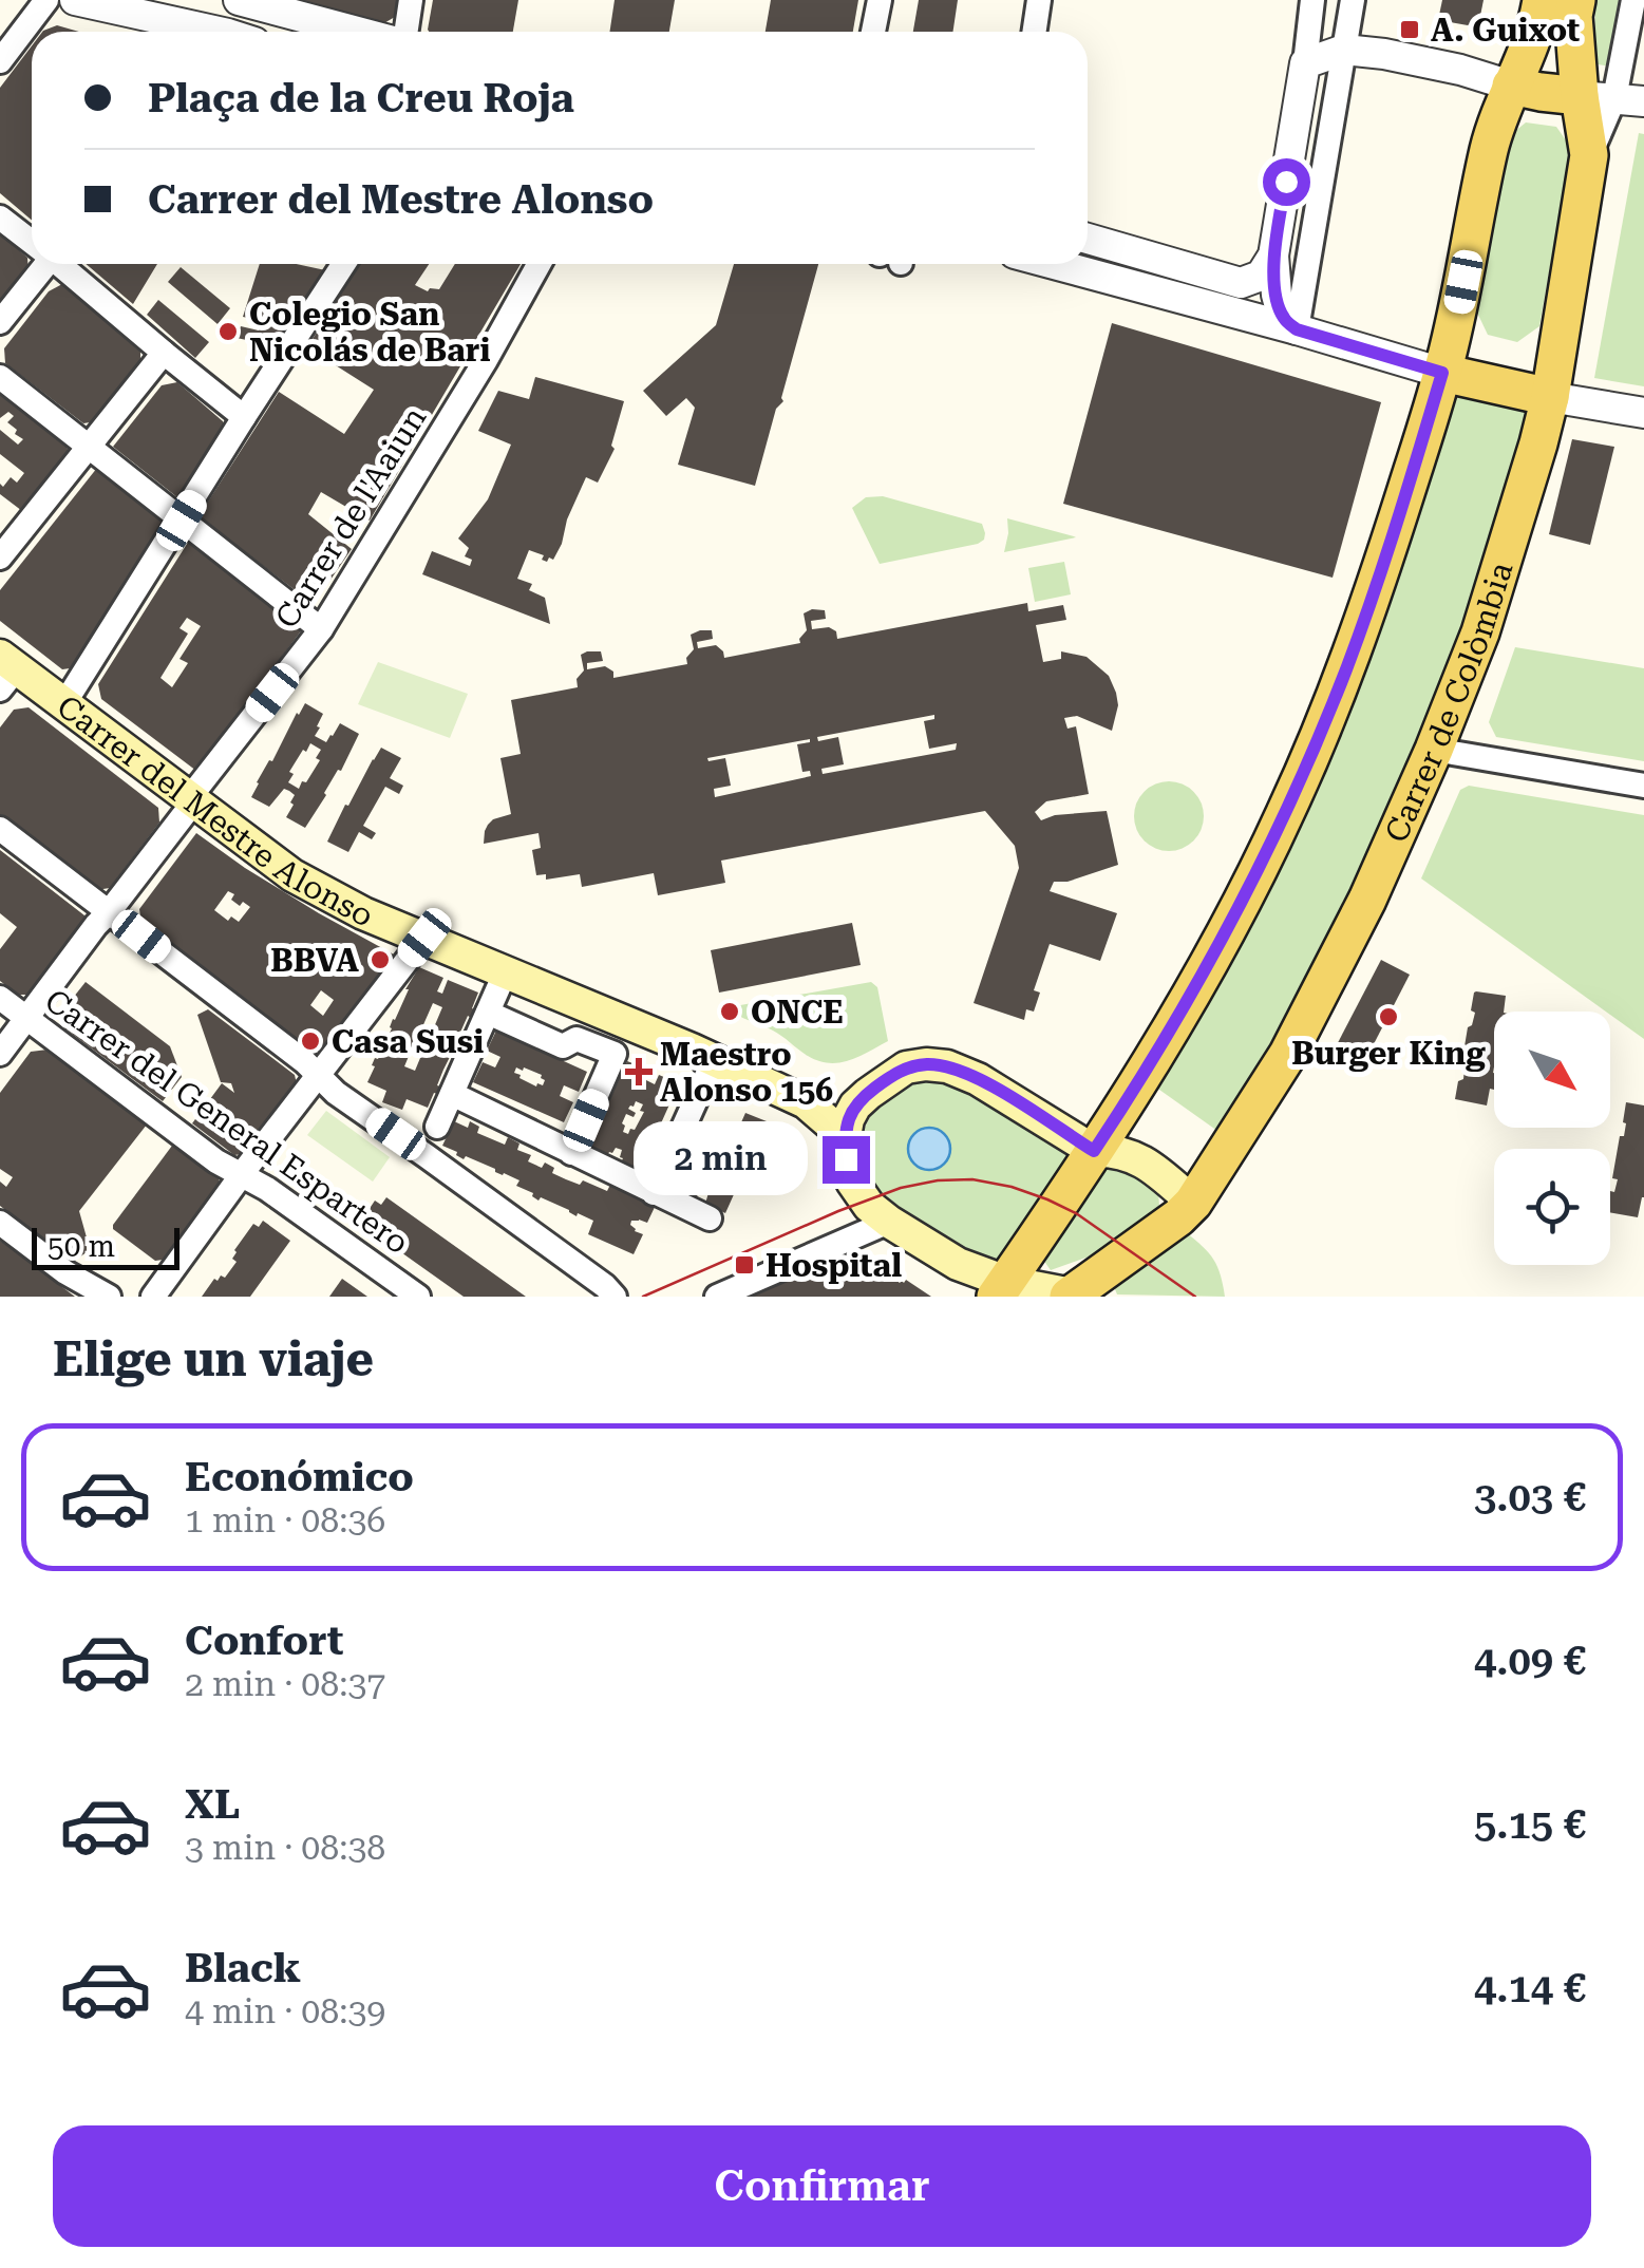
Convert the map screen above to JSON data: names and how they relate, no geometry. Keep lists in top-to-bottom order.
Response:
{
  "streets": {
    "main road": ["Carrer de Colòmbia", "Carrer del Mestre Alonso"],
    "street": ["Carrer de l'Aaiun", "Carrer del General Espartero"]
  },
  "crossings": [
    ["Carrer de l'Aaiun", "Carrer del Mestre Alonso"],
    ["Carrer de l'Aaiun", "Carrer del General Espartero"]
  ],
  "places": {
    "transit": ["A. Guixot", "Hospital"],
    "other": [
      "Colegio San Nicolás de Bari",
      "BBVA",
      "ONCE",
      "Burger King",
      "Casa Susi"
    ],
    "health": ["Maestro Alonso 156"]
  },
  "scale_bar": "50 m",
  "north": "bottom right",
  "page": {
    "banner": ["Plaça de la Creu Roja", "Carrer del Mestre Alonso"],
    "bubble": "2 min",
    "scale": "50 m",
    "heading": "Elige un viaje",
    "list": [
      {
        "name": "Económico",
        "note": "1 min · 08:36",
        "value": "3.03 €"
      },
      {
        "name": "Confort",
        "note": "2 min · 08:37",
        "value": "4.09 €"
      },
      {
        "name": "XL",
        "note": "3 min · 08:38",
        "value": "5.15 €"
      },
      {
        "name": "Black",
        "note": "4 min · 08:39",
        "value": "4.14 €"
      }
    ],
    "buttons": "Confirmar"
  }
}
